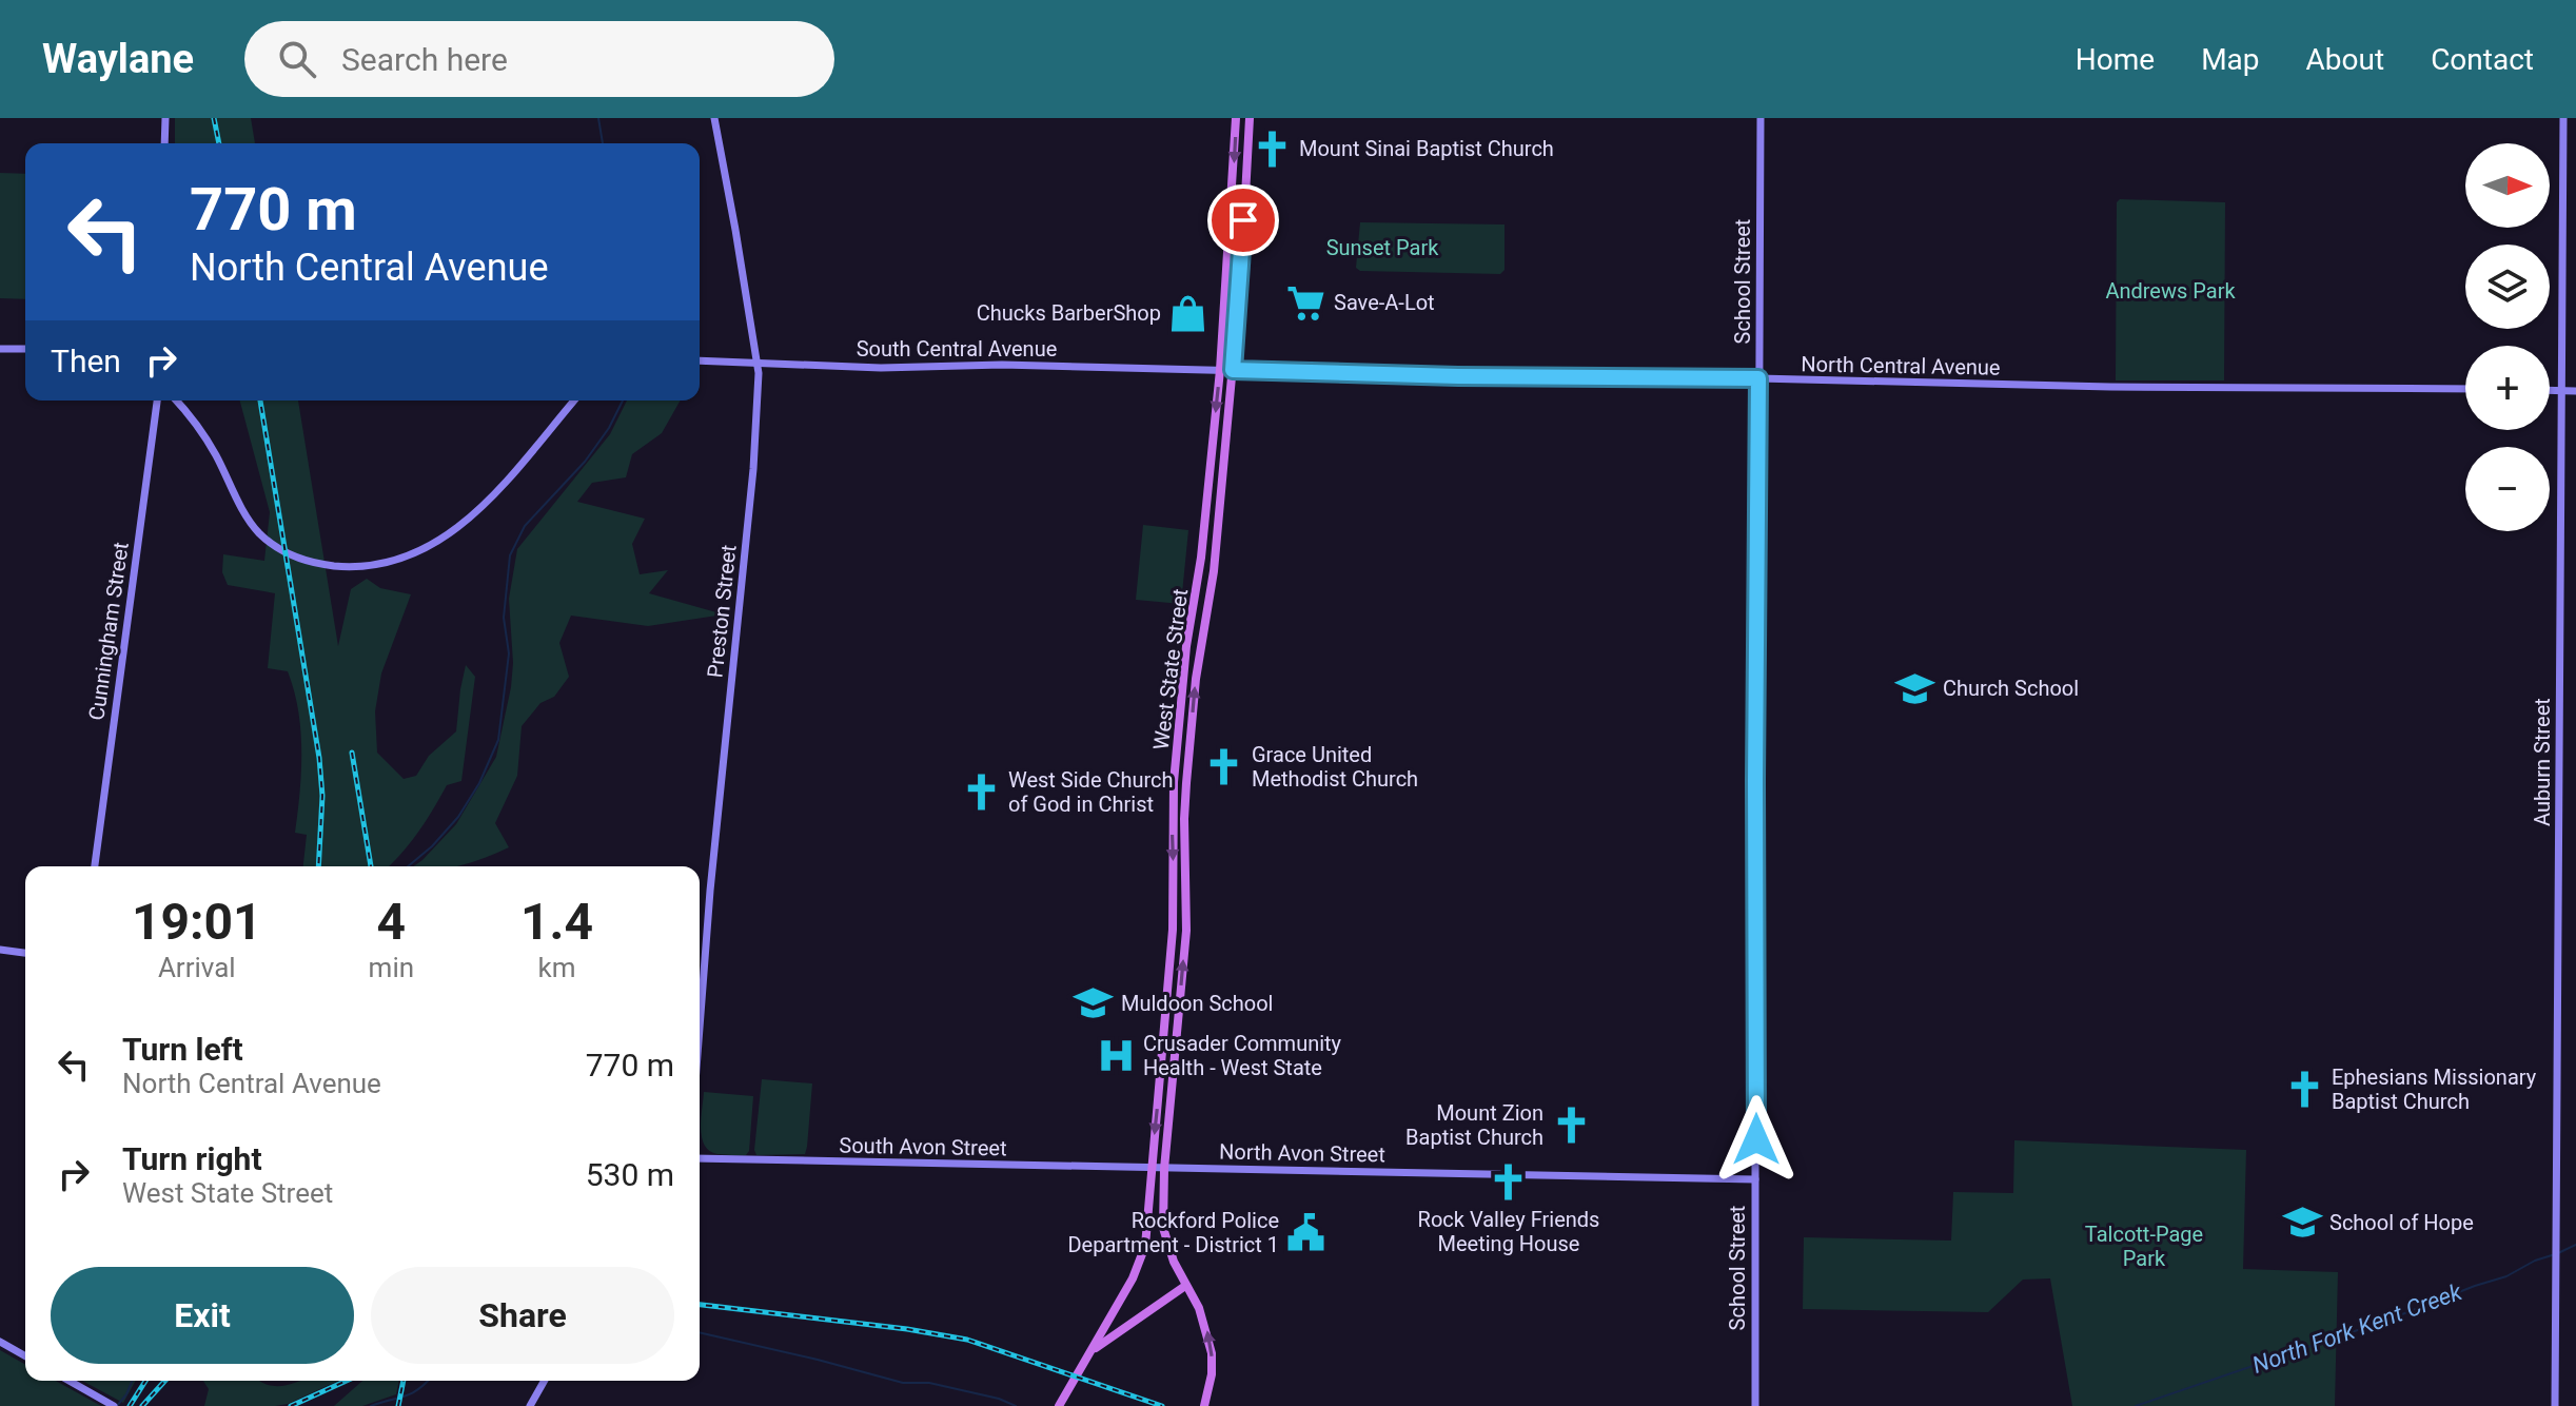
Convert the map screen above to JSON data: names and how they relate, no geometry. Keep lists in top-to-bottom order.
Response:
{
  "streets": {
    "main road": [
      "School Street",
      "South Central Avenue",
      "North Central Avenue",
      "Preston Street",
      "Cunningham Street",
      "West State Street",
      "Auburn Street",
      "South Avon Street",
      "North Avon Street"
    ]
  },
  "crossings": [
    ["School Street", "North Central Avenue"],
    ["School Street", "North Avon Street"],
    ["South Central Avenue", "North Central Avenue"],
    ["South Central Avenue", "Preston Street"],
    ["South Central Avenue", "West State Street"],
    ["North Central Avenue", "West State Street"],
    ["West State Street", "South Avon Street"],
    ["West State Street", "North Avon Street"],
    ["South Avon Street", "North Avon Street"]
  ],
  "water": ["North Fork Kent Creek"],
  "parks": ["Sunset Park", "Andrews Park", "Talcott-Page Park"],
  "places": {
    "church": [
      "Mount Sinai Baptist Church",
      "Grace United Methodist Church",
      "West Side Church of God in Christ",
      "Ephesians Missionary Baptist Church",
      "Mount Zion Baptist Church",
      "Rock Valley Friends Meeting House"
    ],
    "supermarket": ["Save-A-Lot"],
    "shop": ["Chucks BarberShop"],
    "school or university": ["Church School", "Muldoon School", "School of Hope"],
    "hospital": ["Crusader Community Health - West State"],
    "public building": ["Rockford Police Department - District 1"]
  },
  "north": "right",
  "page": {
    "header": "Waylane",
    "search": "Search here",
    "nav": [
      "Home",
      "Map",
      "About",
      "Contact"
    ],
    "map_buttons": ["+", "−"],
    "turn": ["770 m", "North Central Avenue"],
    "then": "Then",
    "eta": [
      "19:01",
      "Arrival",
      "4",
      "min",
      "1.4",
      "km"
    ],
    "list": [
      {
        "name": "Turn left",
        "note": "North Central Avenue",
        "value": "770 m"
      },
      {
        "name": "Turn right",
        "note": "West State Street",
        "value": "530 m"
      }
    ],
    "buttons": ["Exit", "Share"]
  }
}
